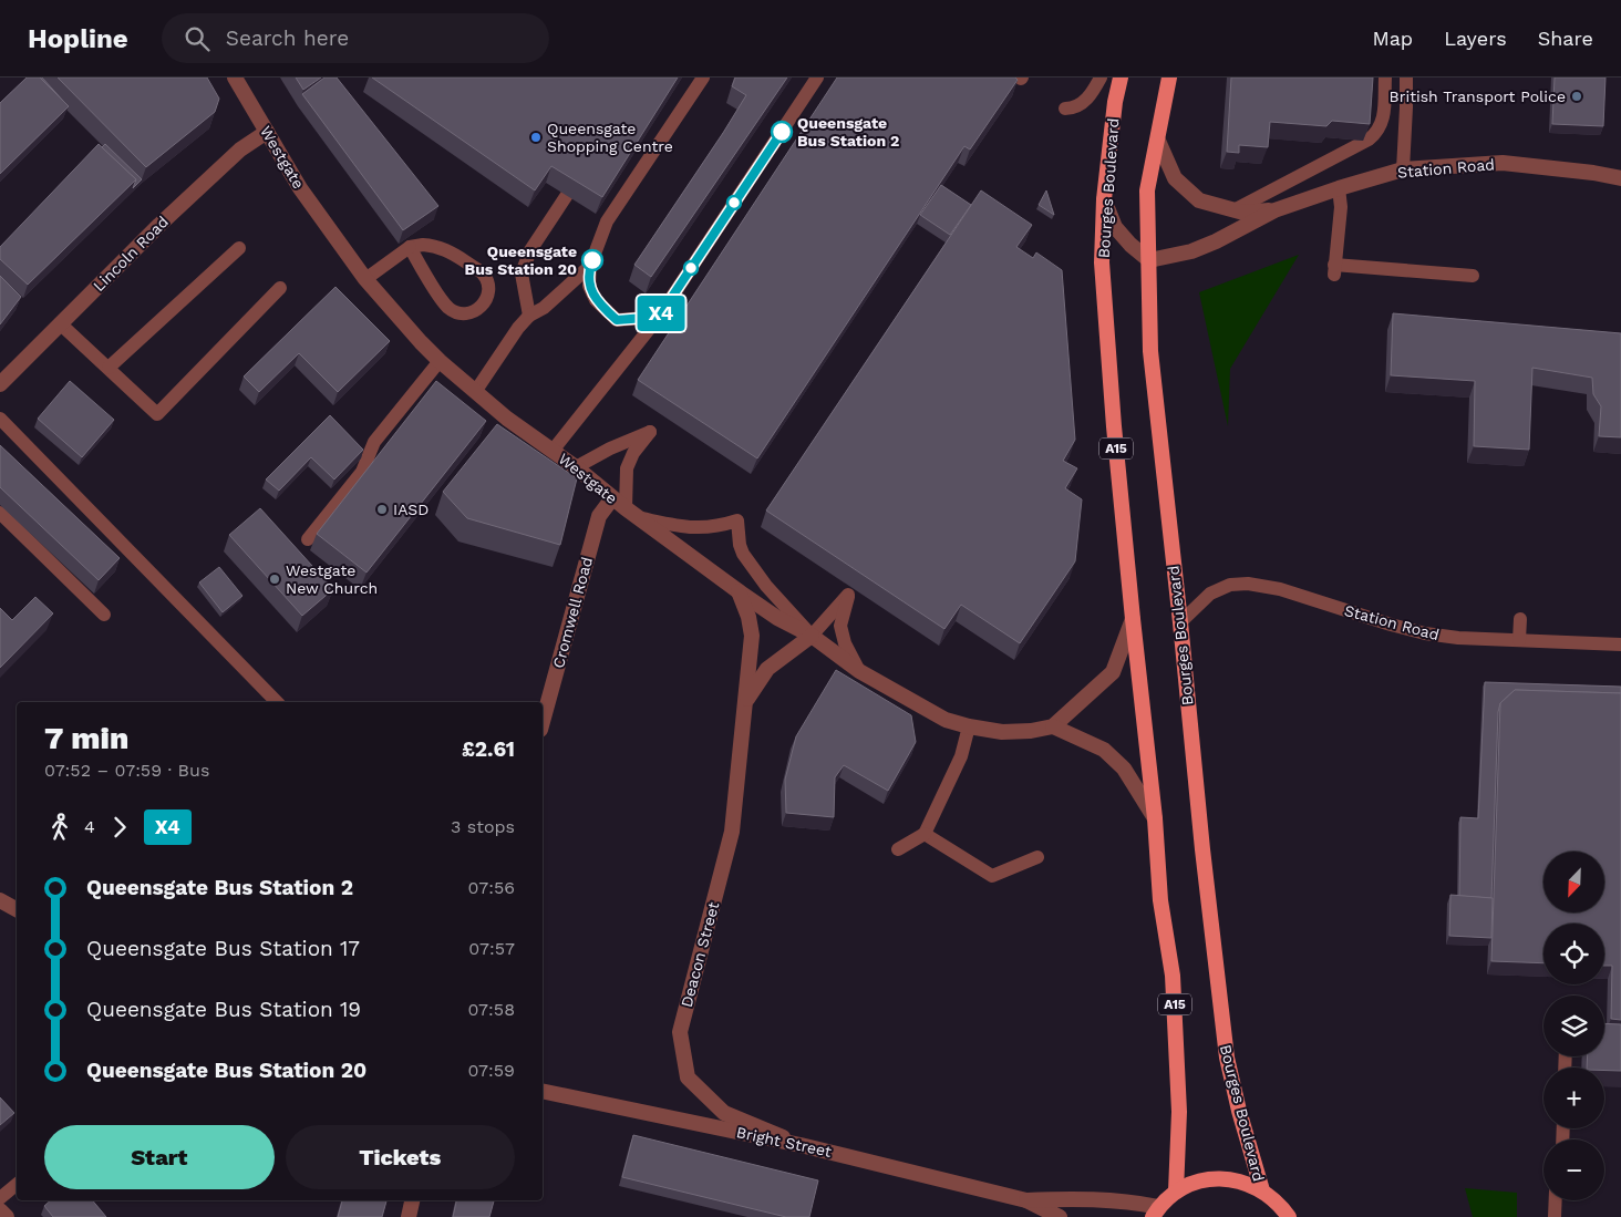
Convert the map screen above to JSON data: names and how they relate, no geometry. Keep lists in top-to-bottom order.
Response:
{
  "streets": {
    "main road": ["Bourges Boulevard", "A15"],
    "street": [
      "Westgate",
      "Station Road",
      "Lincoln Road",
      "Cromwell Road",
      "Deacon Street",
      "Bright Street"
    ]
  },
  "crossings": [
    ["Westgate", "Lincoln Road"],
    ["Westgate", "Cromwell Road"],
    ["Westgate", "Deacon Street"],
    ["Station Road", "Bourges Boulevard"],
    ["Deacon Street", "Bright Street"]
  ],
  "places": [
    "British Transport Police",
    "Queensgate Bus Station 2",
    "Queensgate Shopping Centre",
    "Queensgate Bus Station 20",
    "IASD",
    "Westgate New Church"
  ],
  "lines": ["bus line X4"],
  "north": "bottom left",
  "page": {
    "header": "Hopline",
    "search": "Search here",
    "nav": ["Map", "Layers", "Share"],
    "on_map": "X4",
    "heading": ["7 min", "07:52 – 07:59 · Bus", "£2.61"],
    "legs": ["4", "X4", "3 stops"],
    "map_buttons": ["+", "−"],
    "list": [
      {
        "name": "Queensgate Bus Station 2",
        "value": "07:56"
      },
      {
        "name": "Queensgate Bus Station 17",
        "value": "07:57"
      },
      {
        "name": "Queensgate Bus Station 19",
        "value": "07:58"
      },
      {
        "name": "Queensgate Bus Station 20",
        "value": "07:59"
      }
    ],
    "buttons": ["Start", "Tickets"]
  }
}
